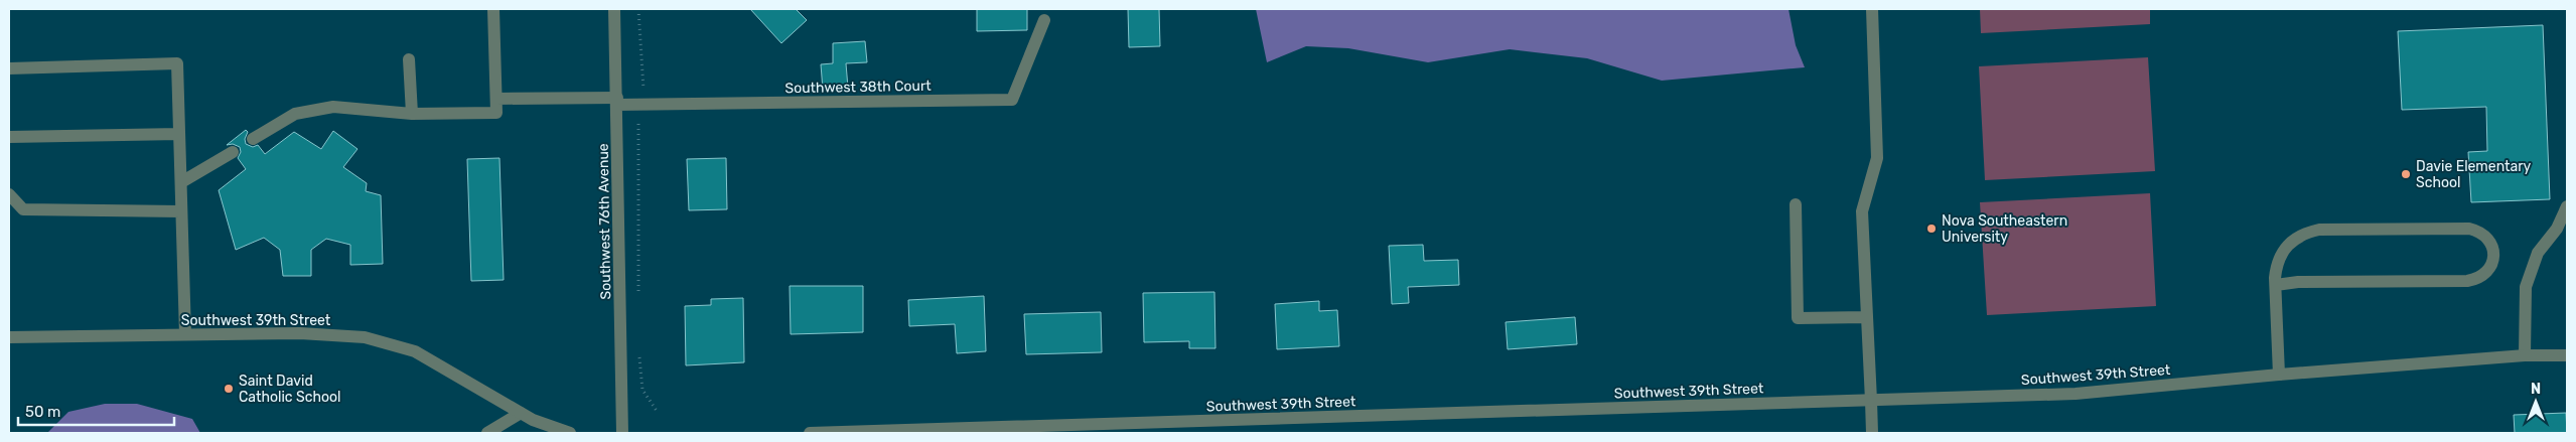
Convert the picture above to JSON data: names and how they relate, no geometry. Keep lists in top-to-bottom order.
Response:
{
  "streets": {
    "street": ["Southwest 38th Court", "Southwest 76th Avenue", "Southwest 39th Street"]
  },
  "crossings": [
    ["Southwest 38th Court", "Southwest 76th Avenue"]
  ],
  "places": ["Davie Elementary School", "Nova Southeastern University", "Saint David Catholic School"],
  "scale_bar": "50 m",
  "north": "top"
}
